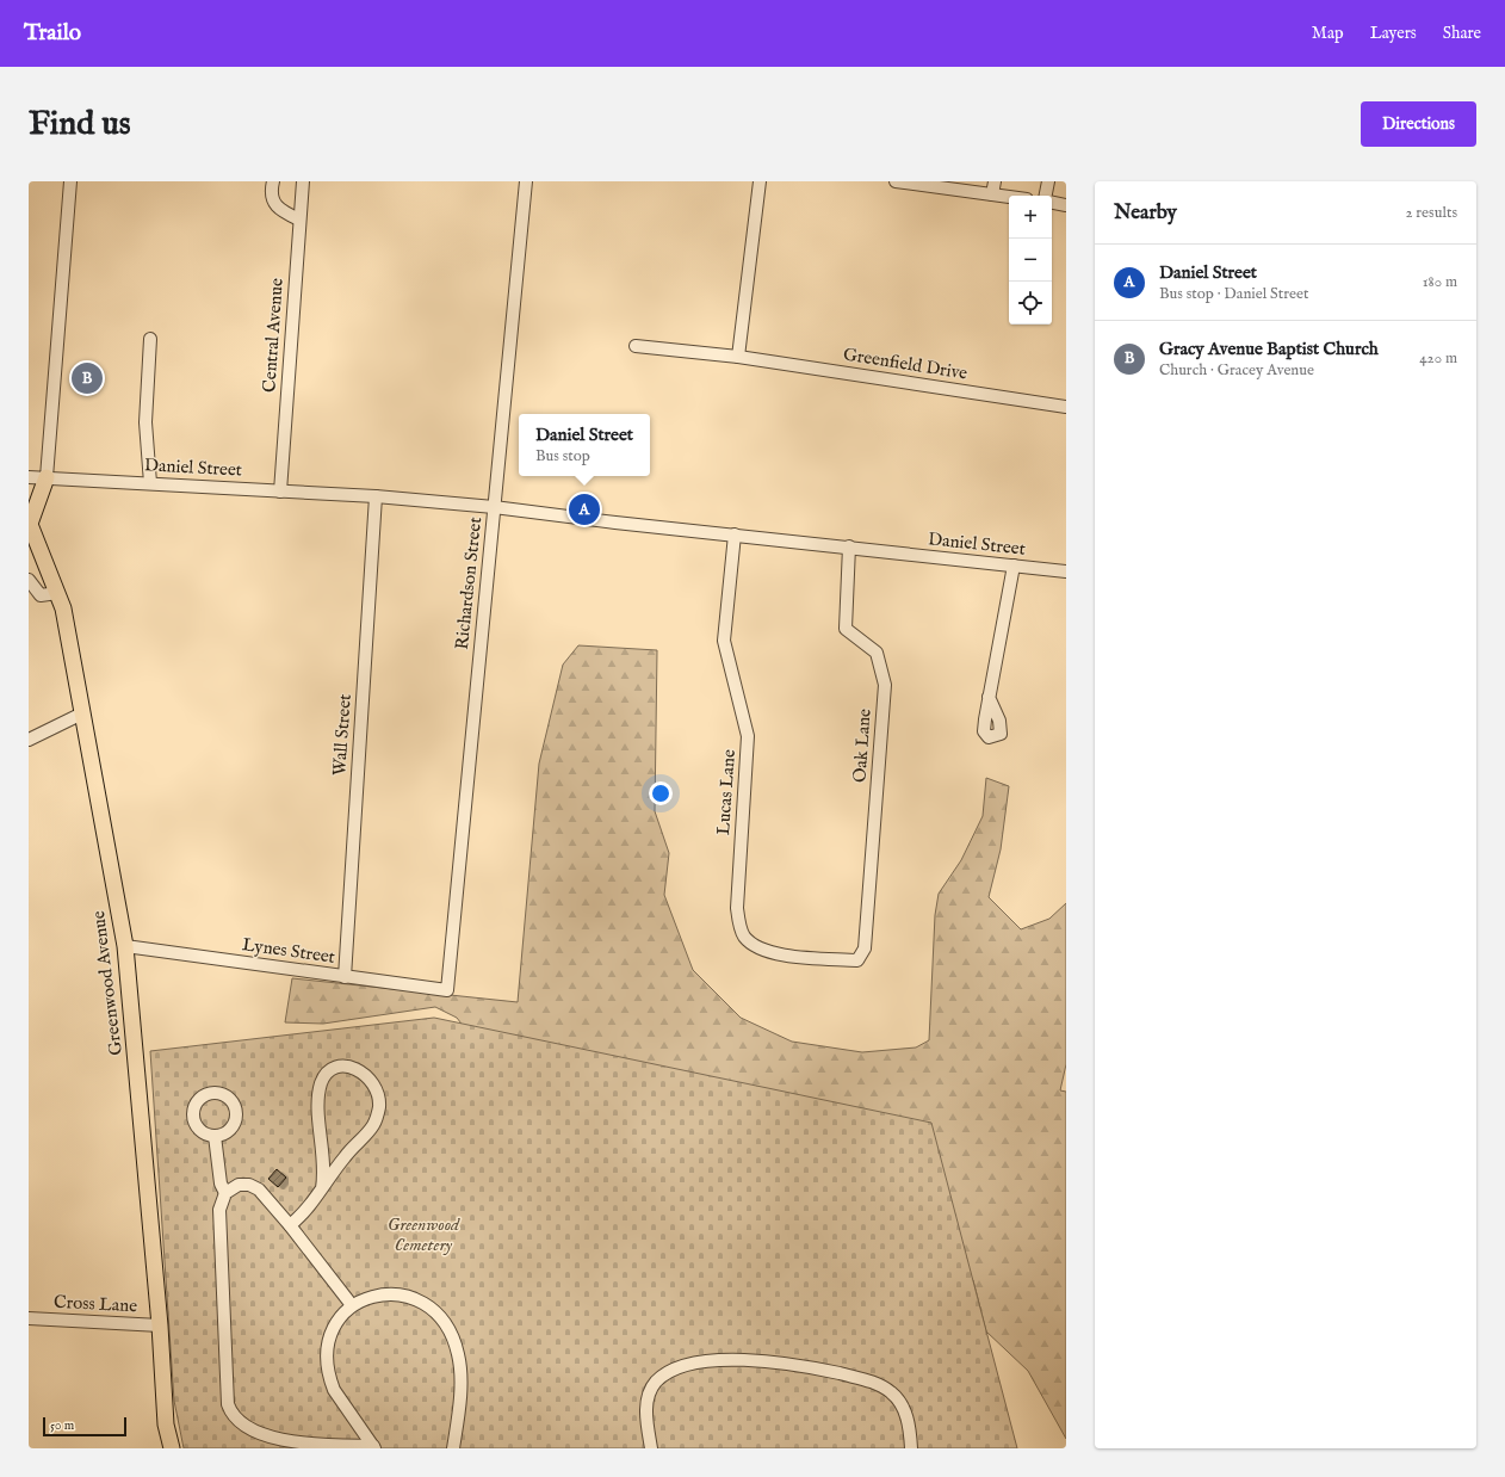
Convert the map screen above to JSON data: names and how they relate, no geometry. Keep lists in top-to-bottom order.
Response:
{
  "streets": {
    "main road": ["Greenwood Avenue"],
    "street": [
      "Central Avenue",
      "Greenfield Drive",
      "Daniel Street",
      "Richardson Street",
      "Wall Street",
      "Oak Lane",
      "Lucas Lane",
      "Lynes Street",
      "Cross Lane"
    ]
  },
  "crossings": [
    ["Central Avenue", "Daniel Street"],
    ["Daniel Street", "Richardson Street"],
    ["Daniel Street", "Wall Street"],
    ["Daniel Street", "Oak Lane"],
    ["Daniel Street", "Lucas Lane"],
    ["Richardson Street", "Lynes Street"],
    ["Wall Street", "Lynes Street"],
    ["Oak Lane", "Lucas Lane"],
    ["Lynes Street", "Greenwood Avenue"],
    ["Greenwood Avenue", "Cross Lane"]
  ],
  "parks": ["Greenwood Cemetery"],
  "scale_bar": "50 m",
  "page": {
    "header": "Trailo",
    "nav": ["Map", "Layers", "Share"],
    "buttons": "Directions",
    "title": "Find us",
    "heading": ["Nearby", "2 results"],
    "map_buttons": ["+", "−"],
    "list": [
      {
        "mark": "A",
        "name": "Daniel Street",
        "note": "Bus stop · Daniel Street",
        "value": "180 m"
      },
      {
        "mark": "B",
        "name": "Gracy Avenue Baptist Church",
        "note": "Church · Gracey Avenue",
        "value": "420 m"
      }
    ],
    "pins": ["B", "A"],
    "popup": ["Daniel Street", "Bus stop"],
    "scale": "50 m"
  }
}
